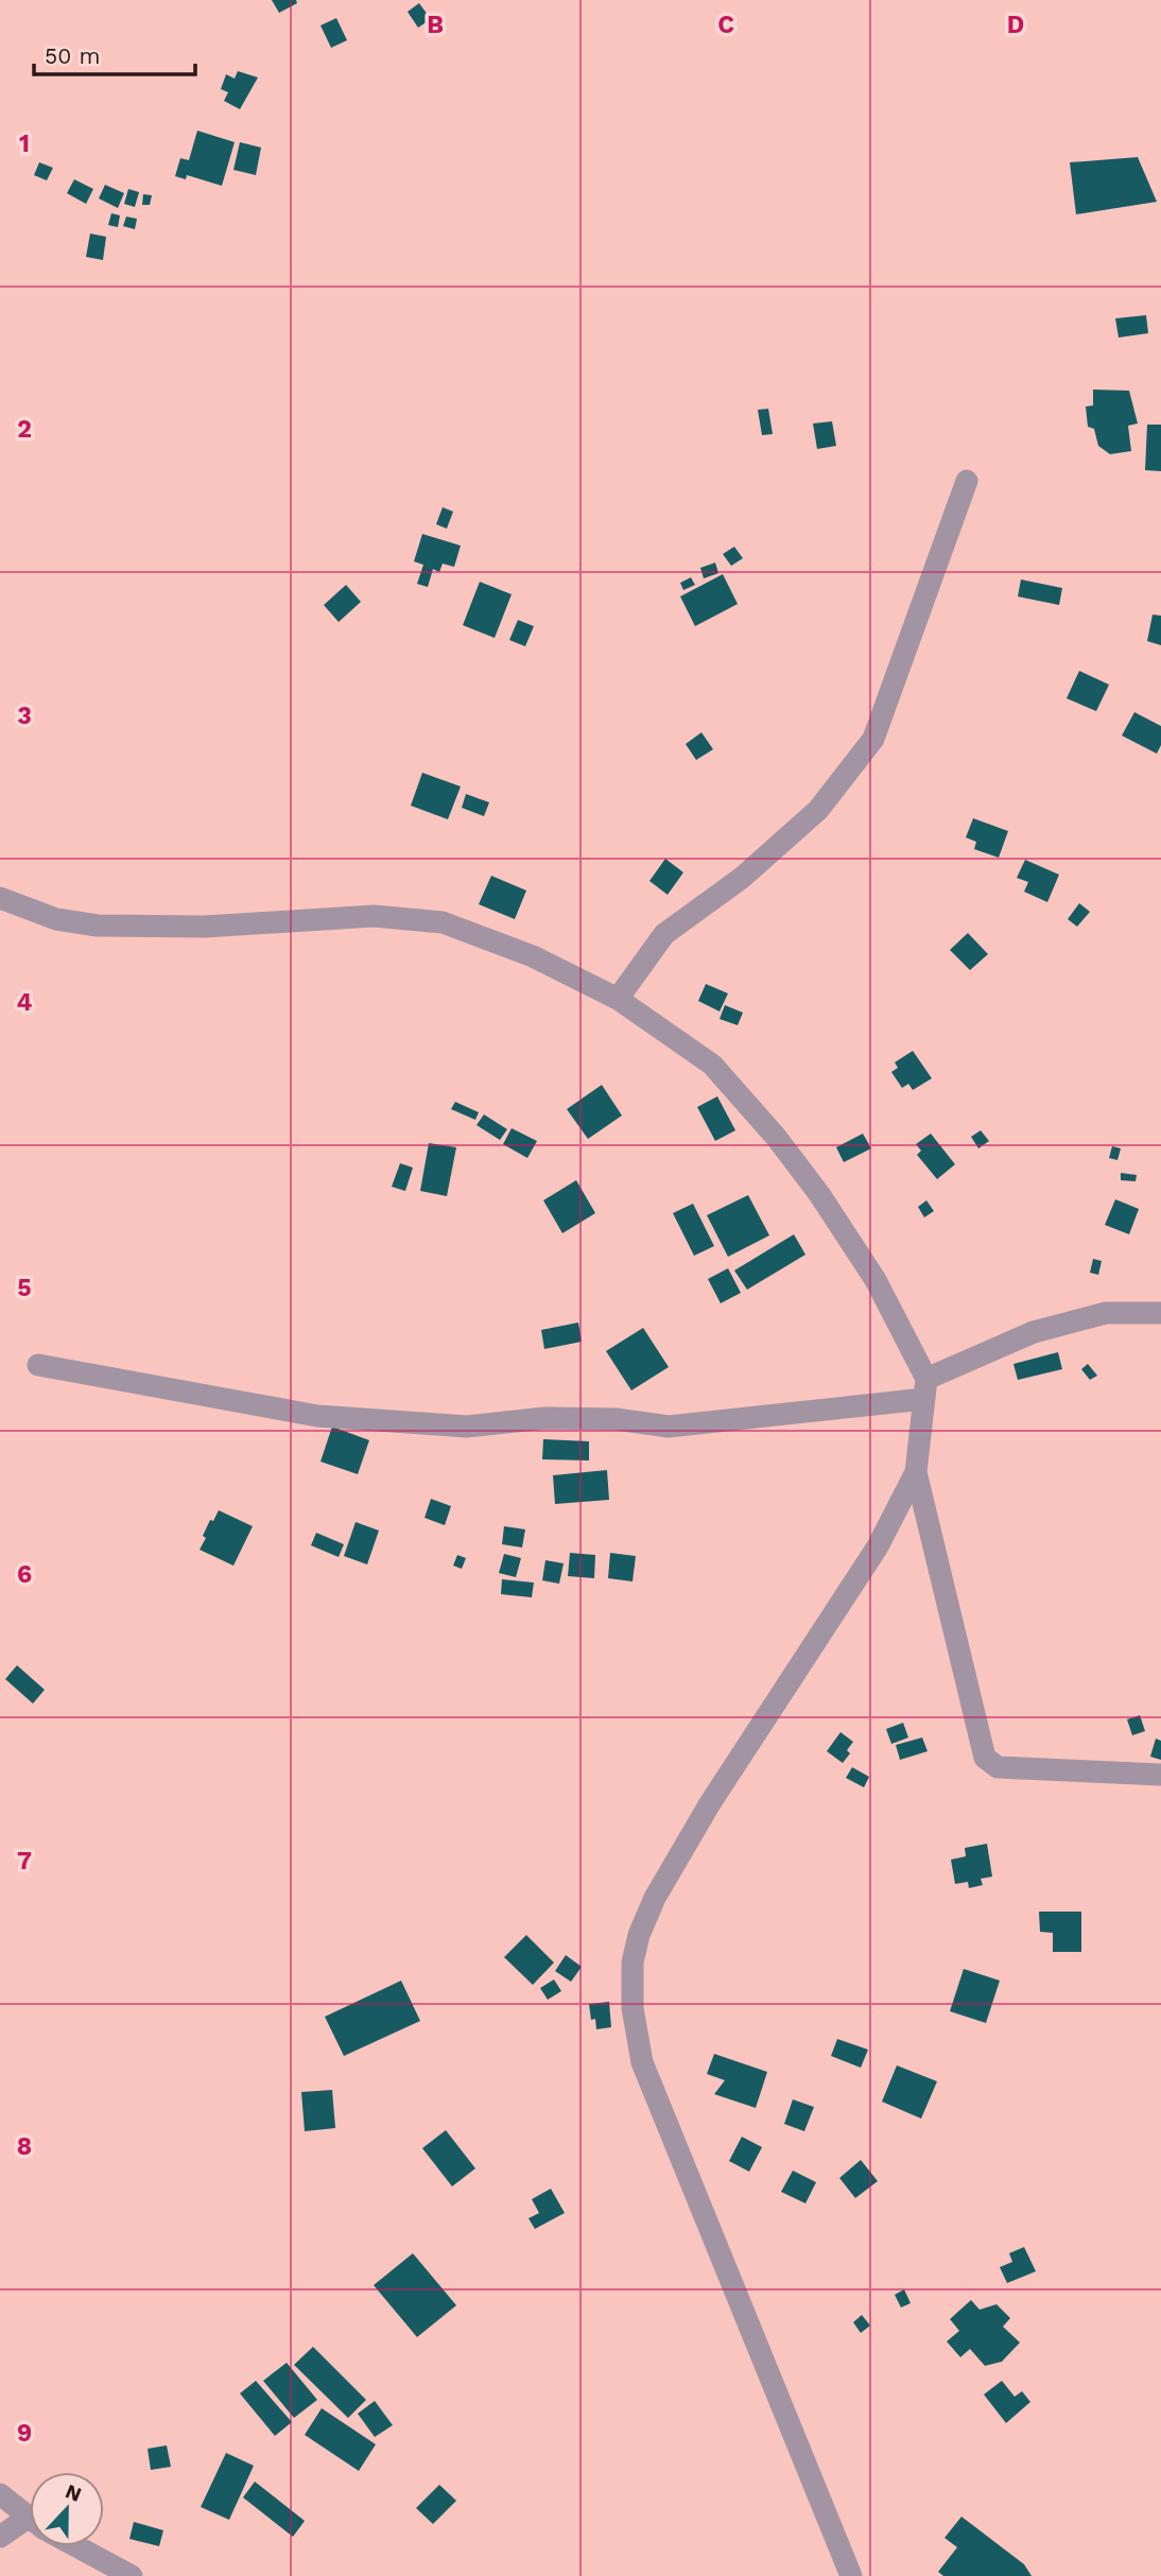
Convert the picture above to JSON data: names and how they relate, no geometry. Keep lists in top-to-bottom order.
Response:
{
  "scale_bar": "50 m",
  "north": "top",
  "grid": {
    "columns": ["B", "C", "D"],
    "rows": [
      "1",
      "2",
      "3",
      "4",
      "5",
      "6",
      "7",
      "8",
      "9"
    ]
  }
}
